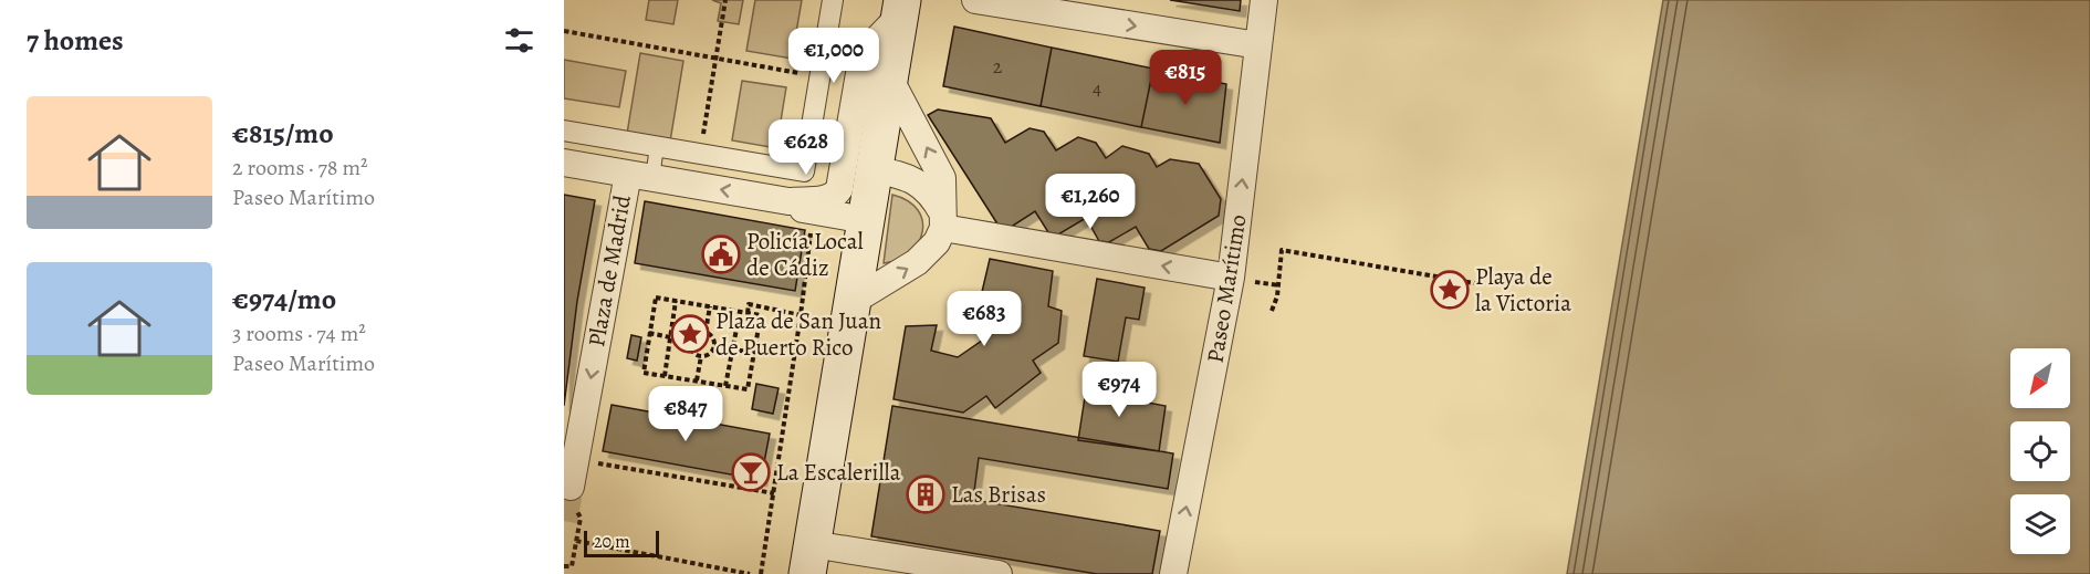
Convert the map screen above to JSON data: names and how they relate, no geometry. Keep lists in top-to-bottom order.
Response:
{
  "streets": {
    "street": ["Plaza de Madrid", "Paseo Marítimo"]
  },
  "one_way": ["Paseo Marítimo"],
  "places": {
    "public building": ["Policía Local de Cádiz"],
    "place": ["Playa de la Victoria", "Plaza de San Juan de Puerto Rico"],
    "bar": ["La Escalerilla"],
    "building": ["Las Brisas"]
  },
  "house_numbers": ["2", "4"],
  "scale_bar": "20 m",
  "north": "bottom left",
  "page": {
    "heading": "7 homes",
    "price": [
      "€1,000",
      "€815",
      "€628",
      "€1,260",
      "€683",
      "€974",
      "€847"
    ],
    "list": [
      {
        "name": "€815/mo",
        "note": "2 rooms · 78 m² · Paseo Marítimo"
      },
      {
        "name": "€974/mo",
        "note": "3 rooms · 74 m² · Paseo Marítimo"
      }
    ],
    "scale": "20 m"
  }
}
